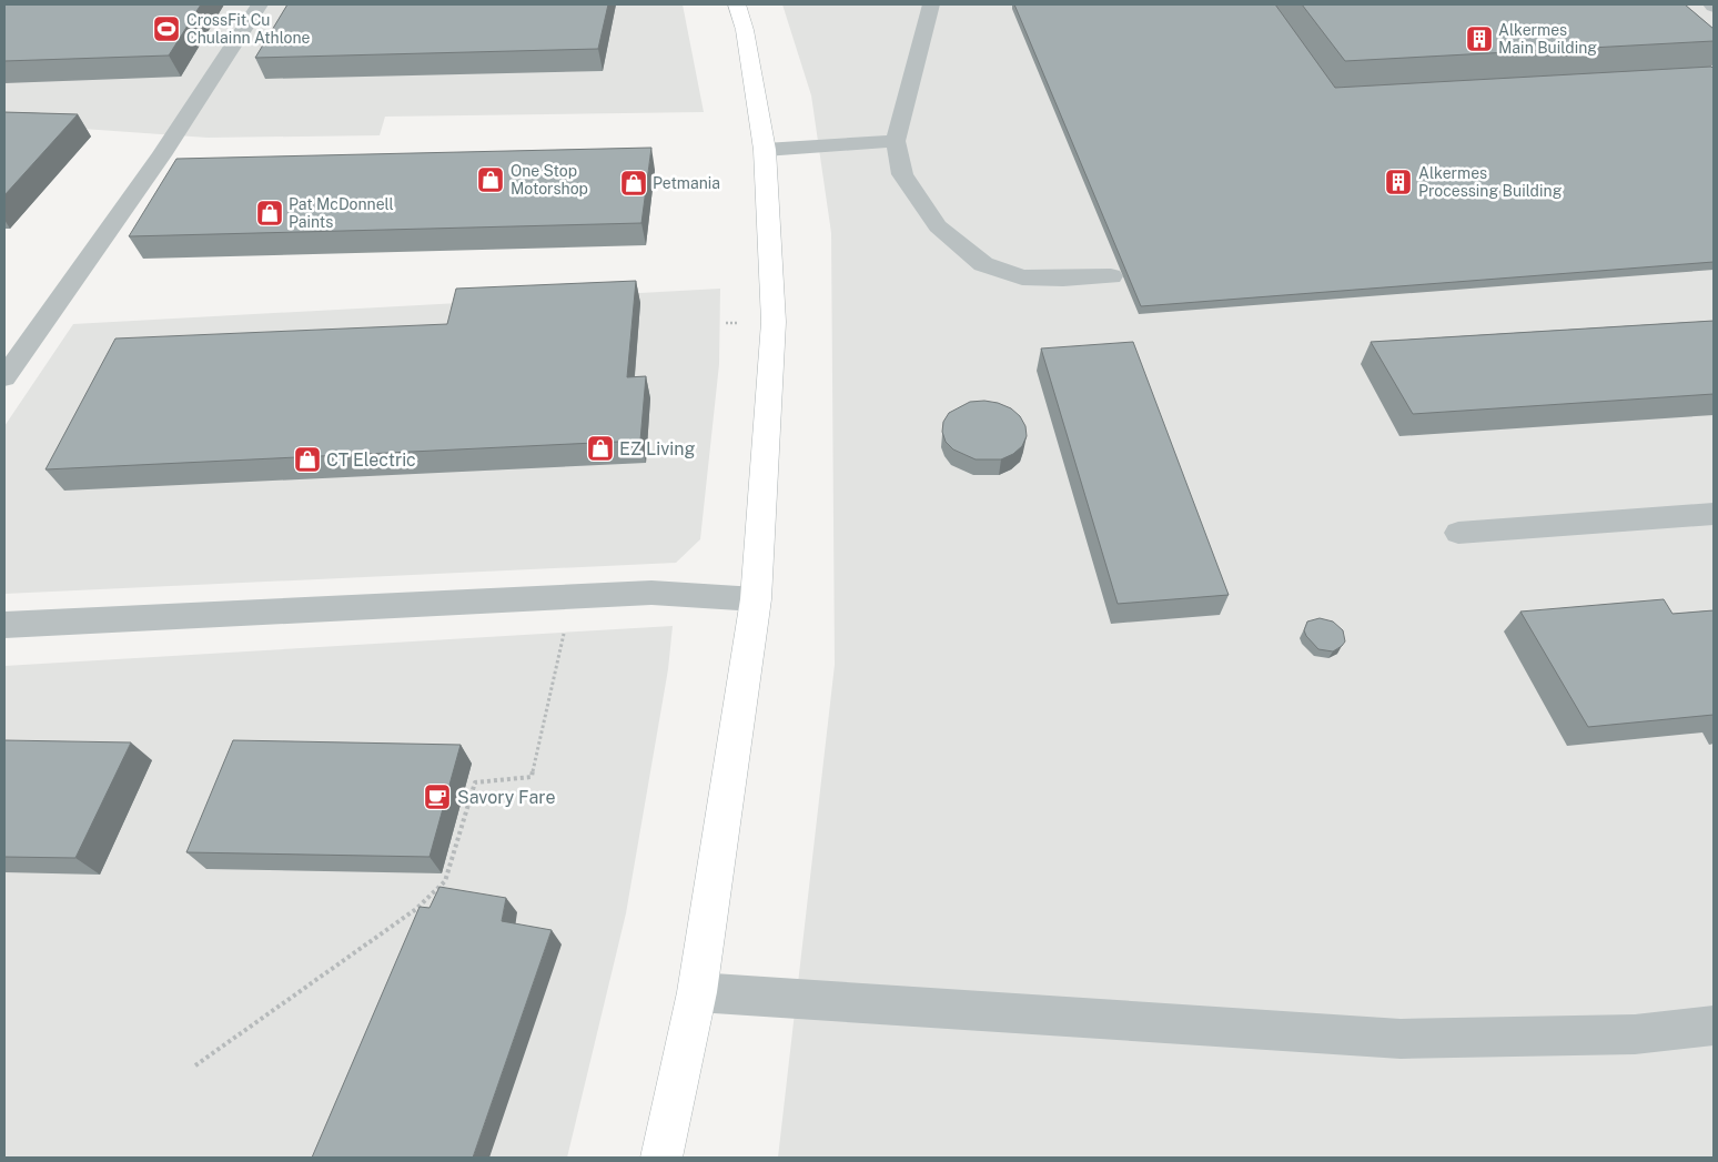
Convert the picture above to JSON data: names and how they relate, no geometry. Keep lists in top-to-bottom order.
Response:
{
  "places": {
    "sports": ["CrossFit Cu Chulainn Athlone"],
    "building": ["Alkermes Main Building", "Alkermes Processing Building"],
    "shop": [
      "One Stop Motorshop",
      "Petmania",
      "Pat McDonnell Paints",
      "EZ Living",
      "CT Electric"
    ],
    "cafe": ["Savory Fare"]
  }
}
